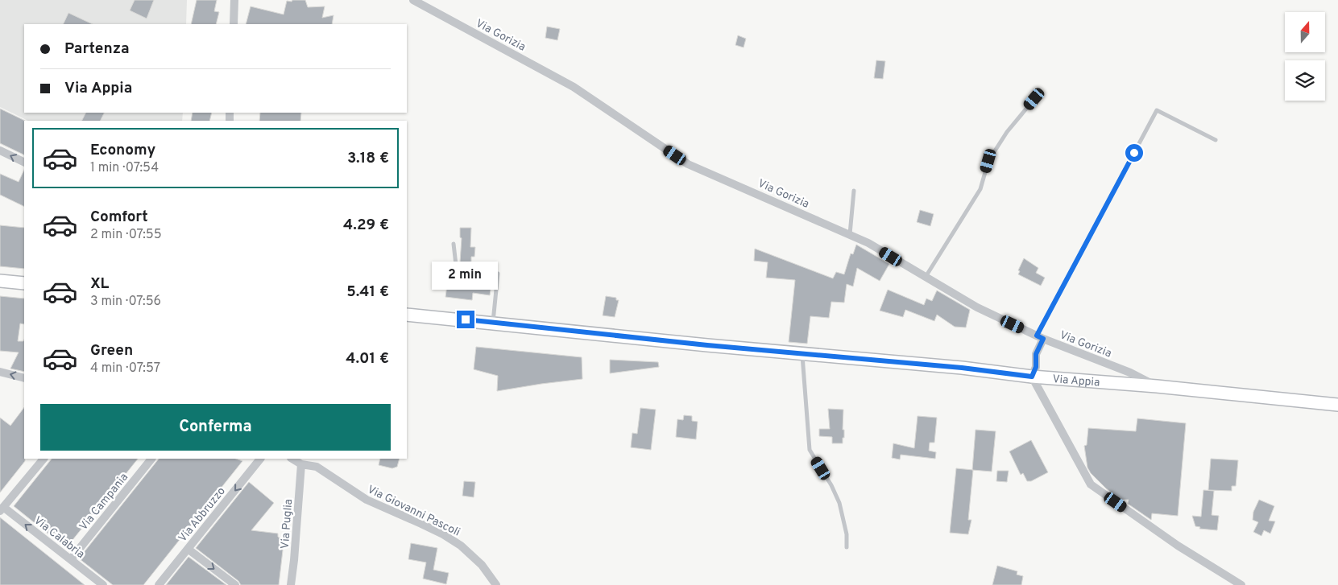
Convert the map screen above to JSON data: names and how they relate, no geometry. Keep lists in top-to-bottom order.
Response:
{
  "streets": {
    "main road": ["Via Appia"],
    "street": [
      "Via Gorizia",
      "Via Campania",
      "Via Giovanni Pascoli",
      "Via Abbruzzo",
      "Via Puglia",
      "Via Calabria"
    ]
  },
  "crossings": [
    ["Via Gorizia", "Via Appia"],
    ["Via Campania", "Via Calabria"],
    ["Via Giovanni Pascoli", "Via Puglia"]
  ],
  "one_way": ["Via Abbruzzo", "Via Calabria"],
  "north": "top",
  "page": {
    "banner": ["Partenza", "Via Appia"],
    "list": [
      {
        "name": "Economy",
        "note": "1 min · 07:54",
        "value": "3.18 €"
      },
      {
        "name": "Comfort",
        "note": "2 min · 07:55",
        "value": "4.29 €"
      },
      {
        "name": "XL",
        "note": "3 min · 07:56",
        "value": "5.41 €"
      },
      {
        "name": "Green",
        "note": "4 min · 07:57",
        "value": "4.01 €"
      }
    ],
    "bubble": "2 min",
    "buttons": "Conferma"
  }
}
